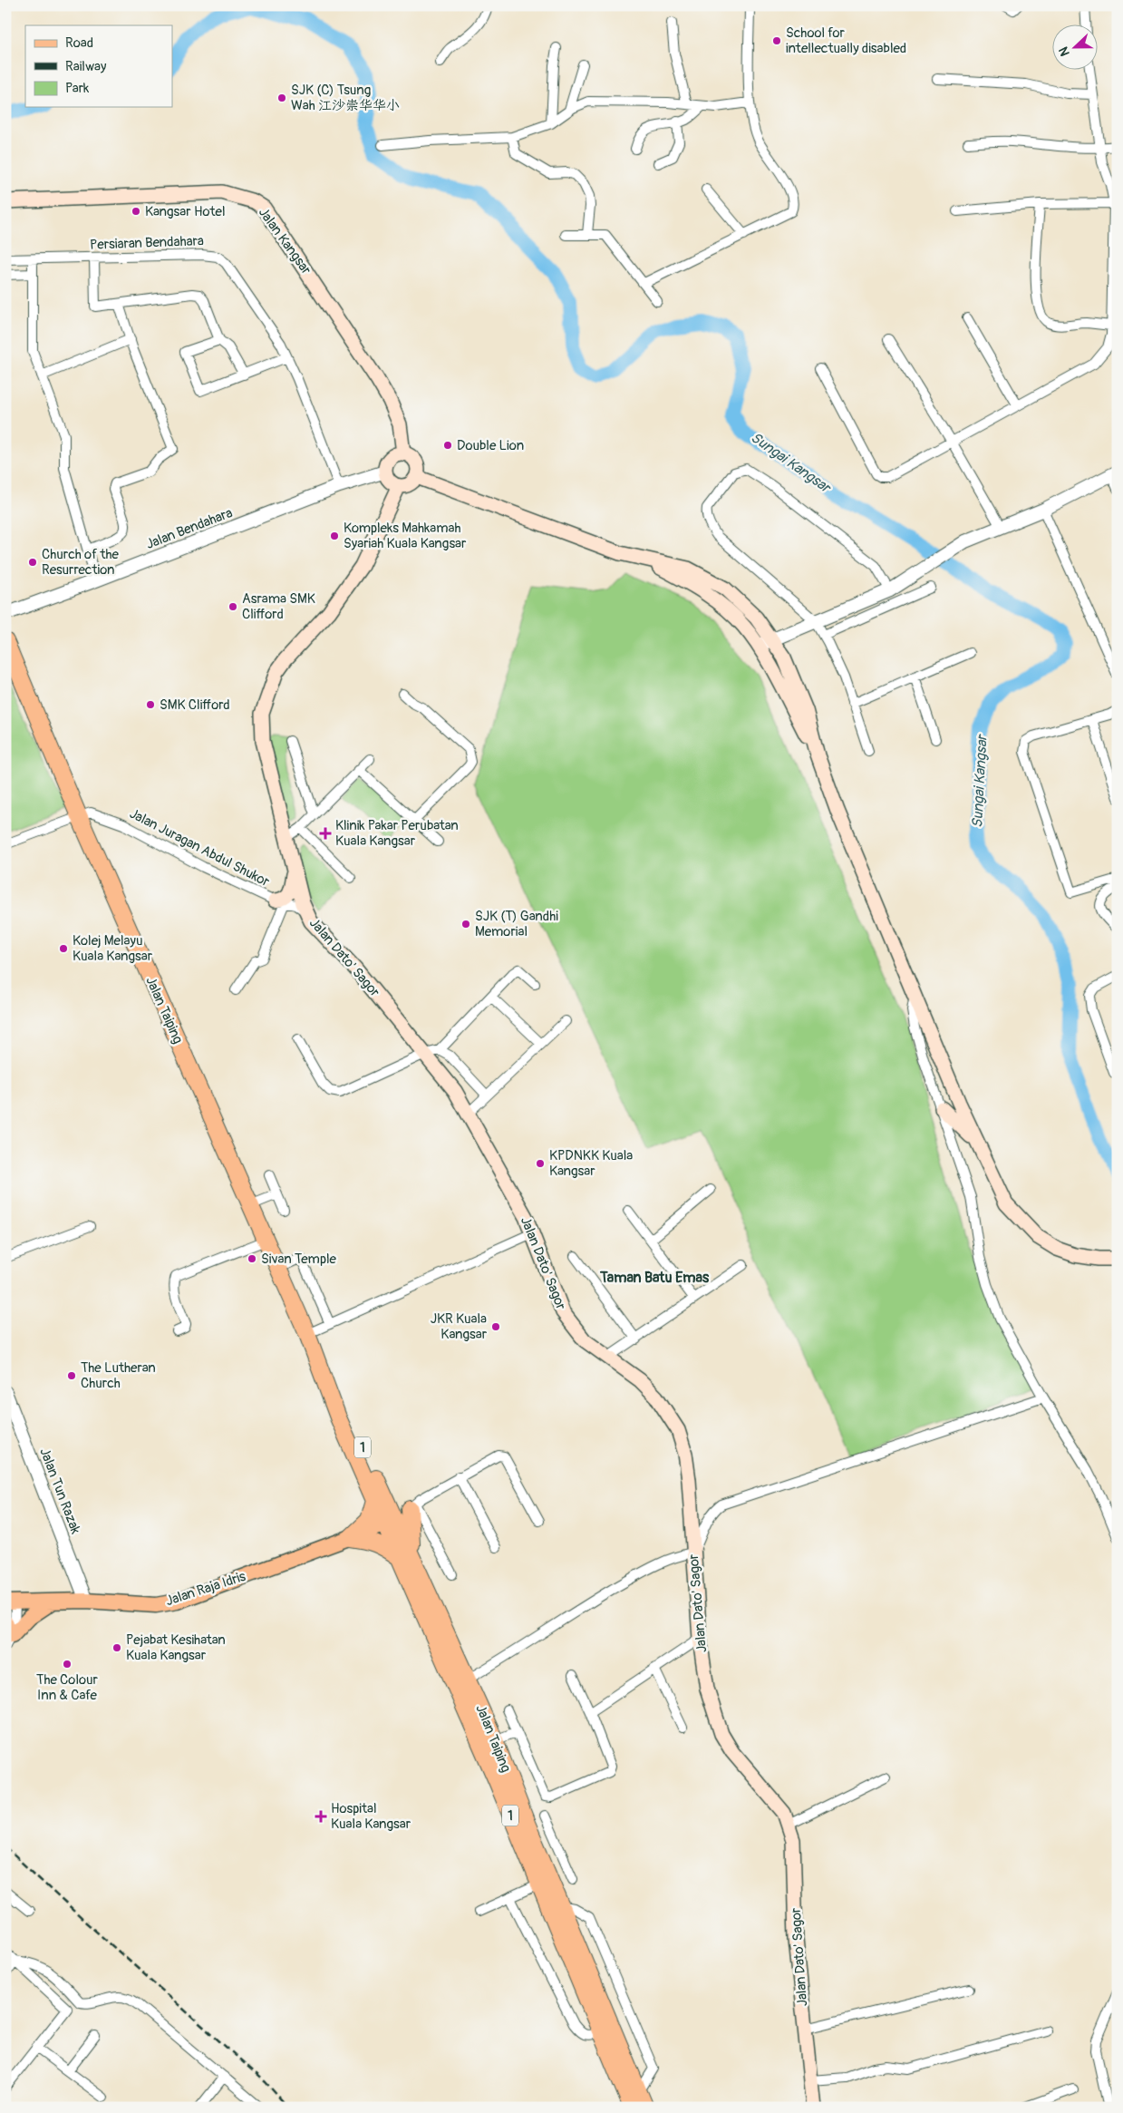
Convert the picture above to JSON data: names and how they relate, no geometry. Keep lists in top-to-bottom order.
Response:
{
  "streets": {
    "highway": ["Jalan Taiping", "1"],
    "main road": ["Jalan Kangsar", "Jalan Dato' Sagor", "Jalan Raja Idris"],
    "street": [
      "Persiaran Bendahara",
      "Jalan Bendahara",
      "Jalan Juragan Abdul Shukor",
      "Jalan Tun Razak"
    ]
  },
  "crossings": [
    ["Jalan Kangsar", "Jalan Bendahara"],
    ["Jalan Kangsar", "Jalan Dato' Sagor"],
    ["Persiaran Bendahara", "Jalan Bendahara"],
    ["Jalan Bendahara", "Jalan Dato' Sagor"],
    ["Jalan Juragan Abdul Shukor", "Jalan Dato' Sagor"],
    ["Jalan Juragan Abdul Shukor", "Jalan Taiping"],
    ["Jalan Taiping", "Jalan Raja Idris"],
    ["Jalan Tun Razak", "Jalan Raja Idris"]
  ],
  "districts": ["Taman Batu Emas"],
  "water": ["Sungai Kangsar"],
  "places": {
    "other": [
      "School for intellectually disabled",
      "SJK (C) Tsung Wah 江沙崇华华小",
      "Kangsar Hotel",
      "Double Lion",
      "Kompleks Mahkamah Syariah Kuala Kangsar",
      "Church of the Resurrection",
      "Asrama SMK Clifford",
      "SMK Clifford",
      "SJK (T) Gandhi Memorial",
      "Kolej Melayu Kuala Kangsar",
      "KPDNKK Kuala Kangsar",
      "Sivan Temple",
      "JKR Kuala Kangsar",
      "The Lutheran Church",
      "Pejabat Kesihatan Kuala Kangsar",
      "The Colour Inn & Cafe"
    ],
    "health": ["Klinik Pakar Perubatan Kuala Kangsar", "Hospital Kuala Kangsar"]
  },
  "legend": ["Road", "Railway", "Park"],
  "north": "left"
}
